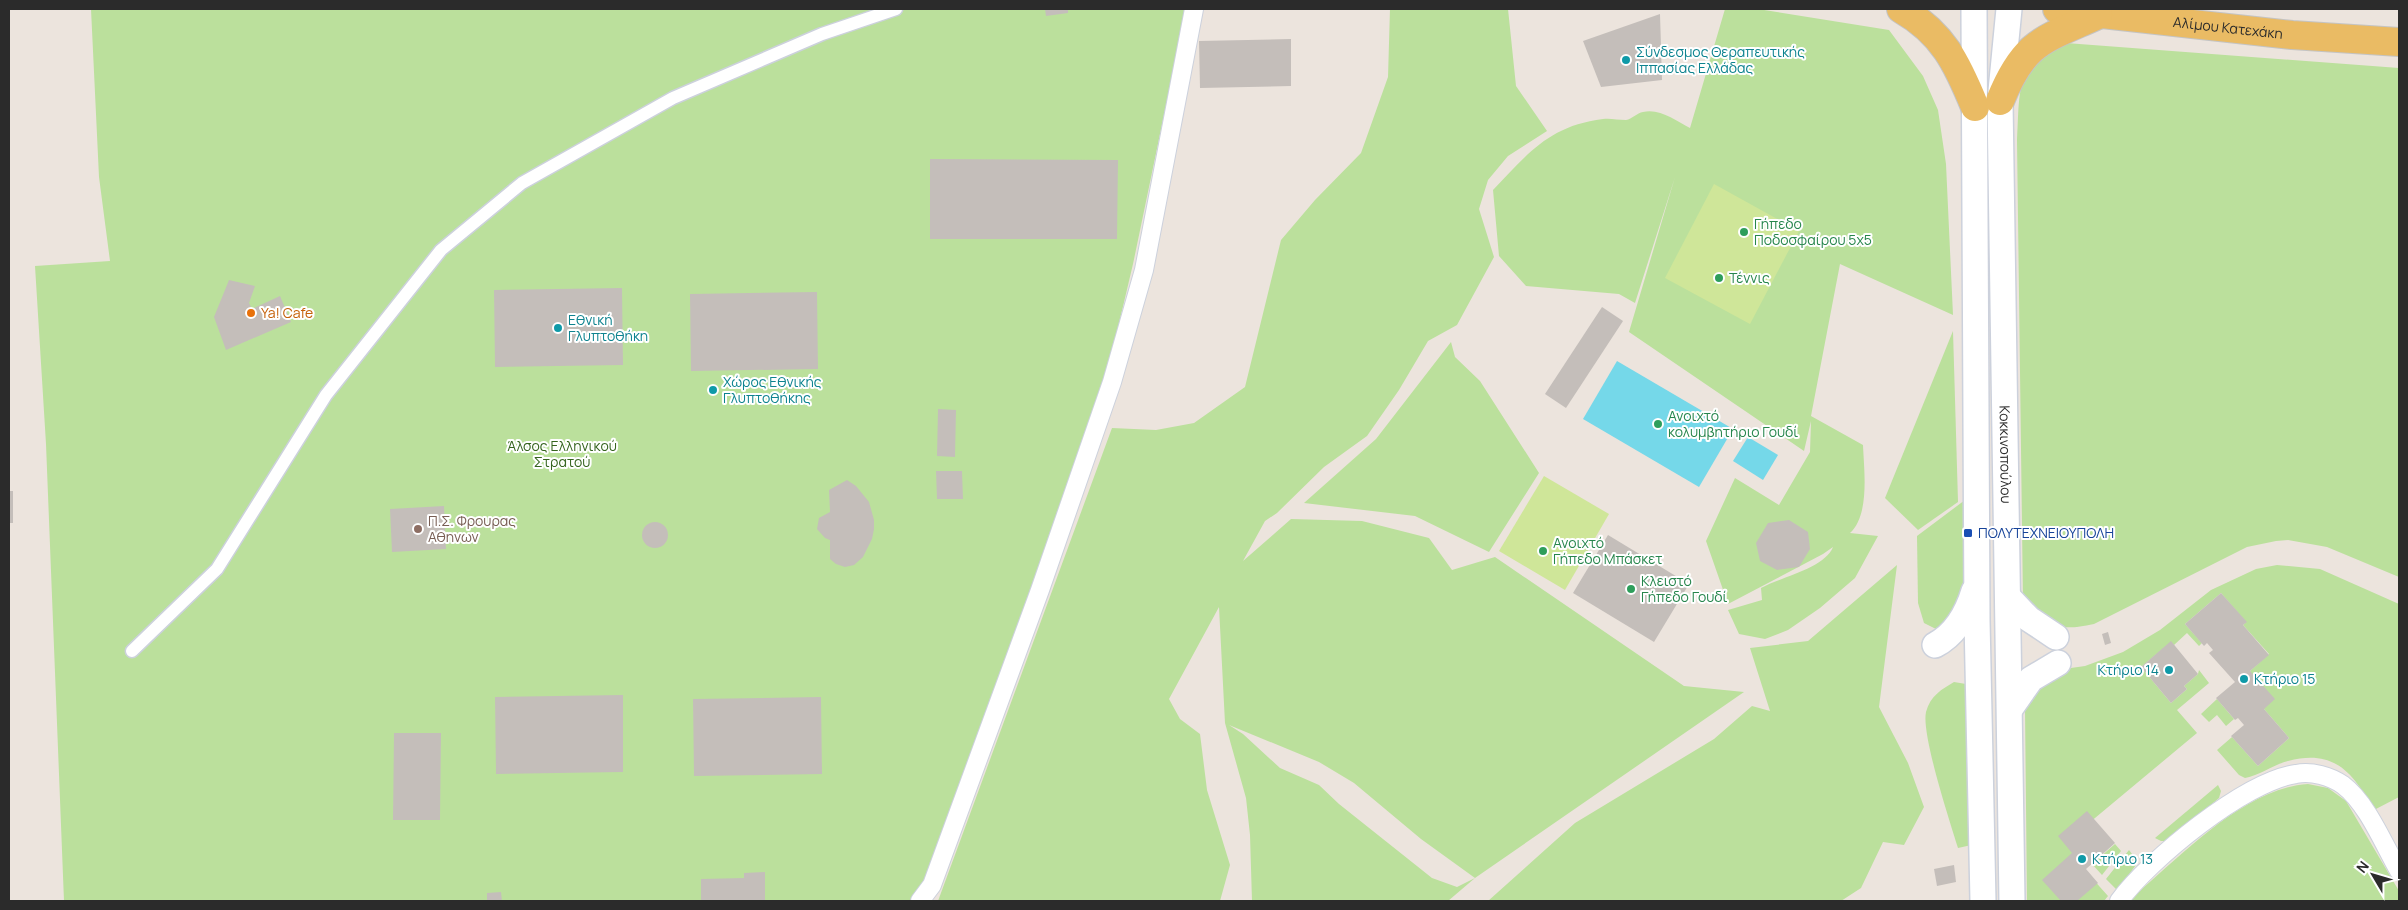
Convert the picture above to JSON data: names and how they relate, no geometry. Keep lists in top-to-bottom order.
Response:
{
  "streets": {
    "main road": ["Αλίμου Κατεχάκη", "Κοκκινοπούλου"]
  },
  "parks": ["Άλσος Ελληνικού Στρατού"],
  "places": {
    "other": [
      "Σύνδεσμος Θεραπευτικής Ιππασίας Ελλάδας",
      "Γήπεδο Ποδοσφαίρου 5χ5",
      "Τέννις",
      "Ya! Cafe",
      "Εθνική Γλυπτοθήκη",
      "Χώρος Εθνικής Γλυπτοθήκης",
      "Ανοιχτό κολυμβητήριο Γουδί",
      "Π.Σ. Φρουρας Αθηνων",
      "Ανοιχτό Γήπεδο Μπάσκετ",
      "Κλειστό Γήπεδο Γουδί",
      "Κτήριο 14",
      "Κτήριο 15",
      "Κτήριο 13"
    ],
    "transit": ["ΠΟΛΥΤΕΧΝΕΙΟΥΠΟΛΗ"]
  },
  "north": "top left"
}
